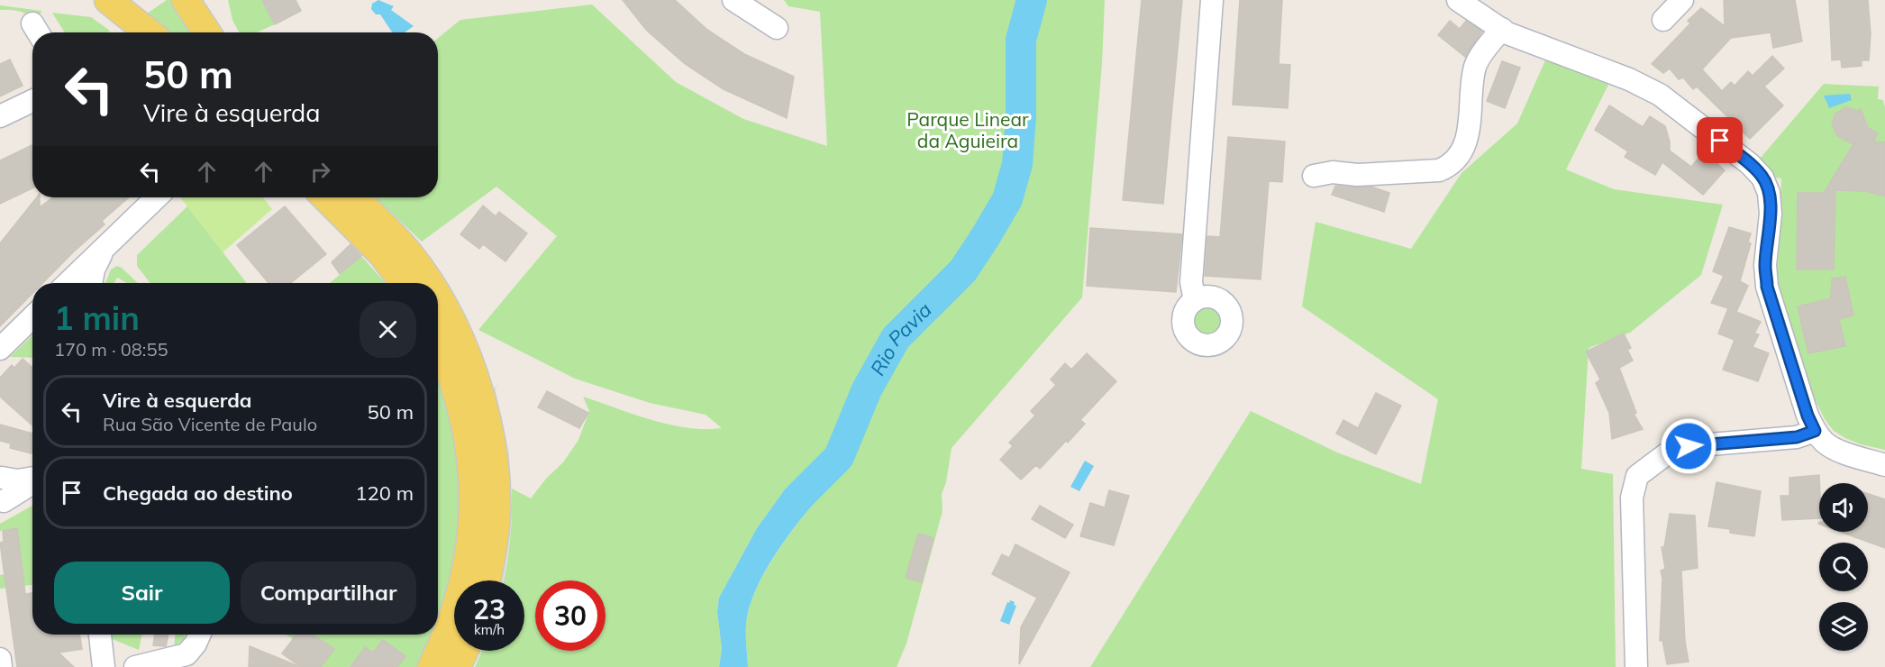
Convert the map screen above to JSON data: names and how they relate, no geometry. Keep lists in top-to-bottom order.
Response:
{
  "water": ["Rio Pavia"],
  "parks": ["Parque Linear da Aguieira"],
  "page": {
    "turn": ["50 m", "Vire à esquerda"],
    "heading": ["1 min", "170 m · 08:55"],
    "list": [
      {
        "name": "Vire à esquerda",
        "note": "Rua São Vicente de Paulo",
        "value": "50 m"
      },
      {
        "name": "Chegada ao destino",
        "value": "120 m"
      }
    ],
    "buttons": ["Sair", "Compartilhar"],
    "speed": "23 km/h",
    "limit": "30"
  }
}
